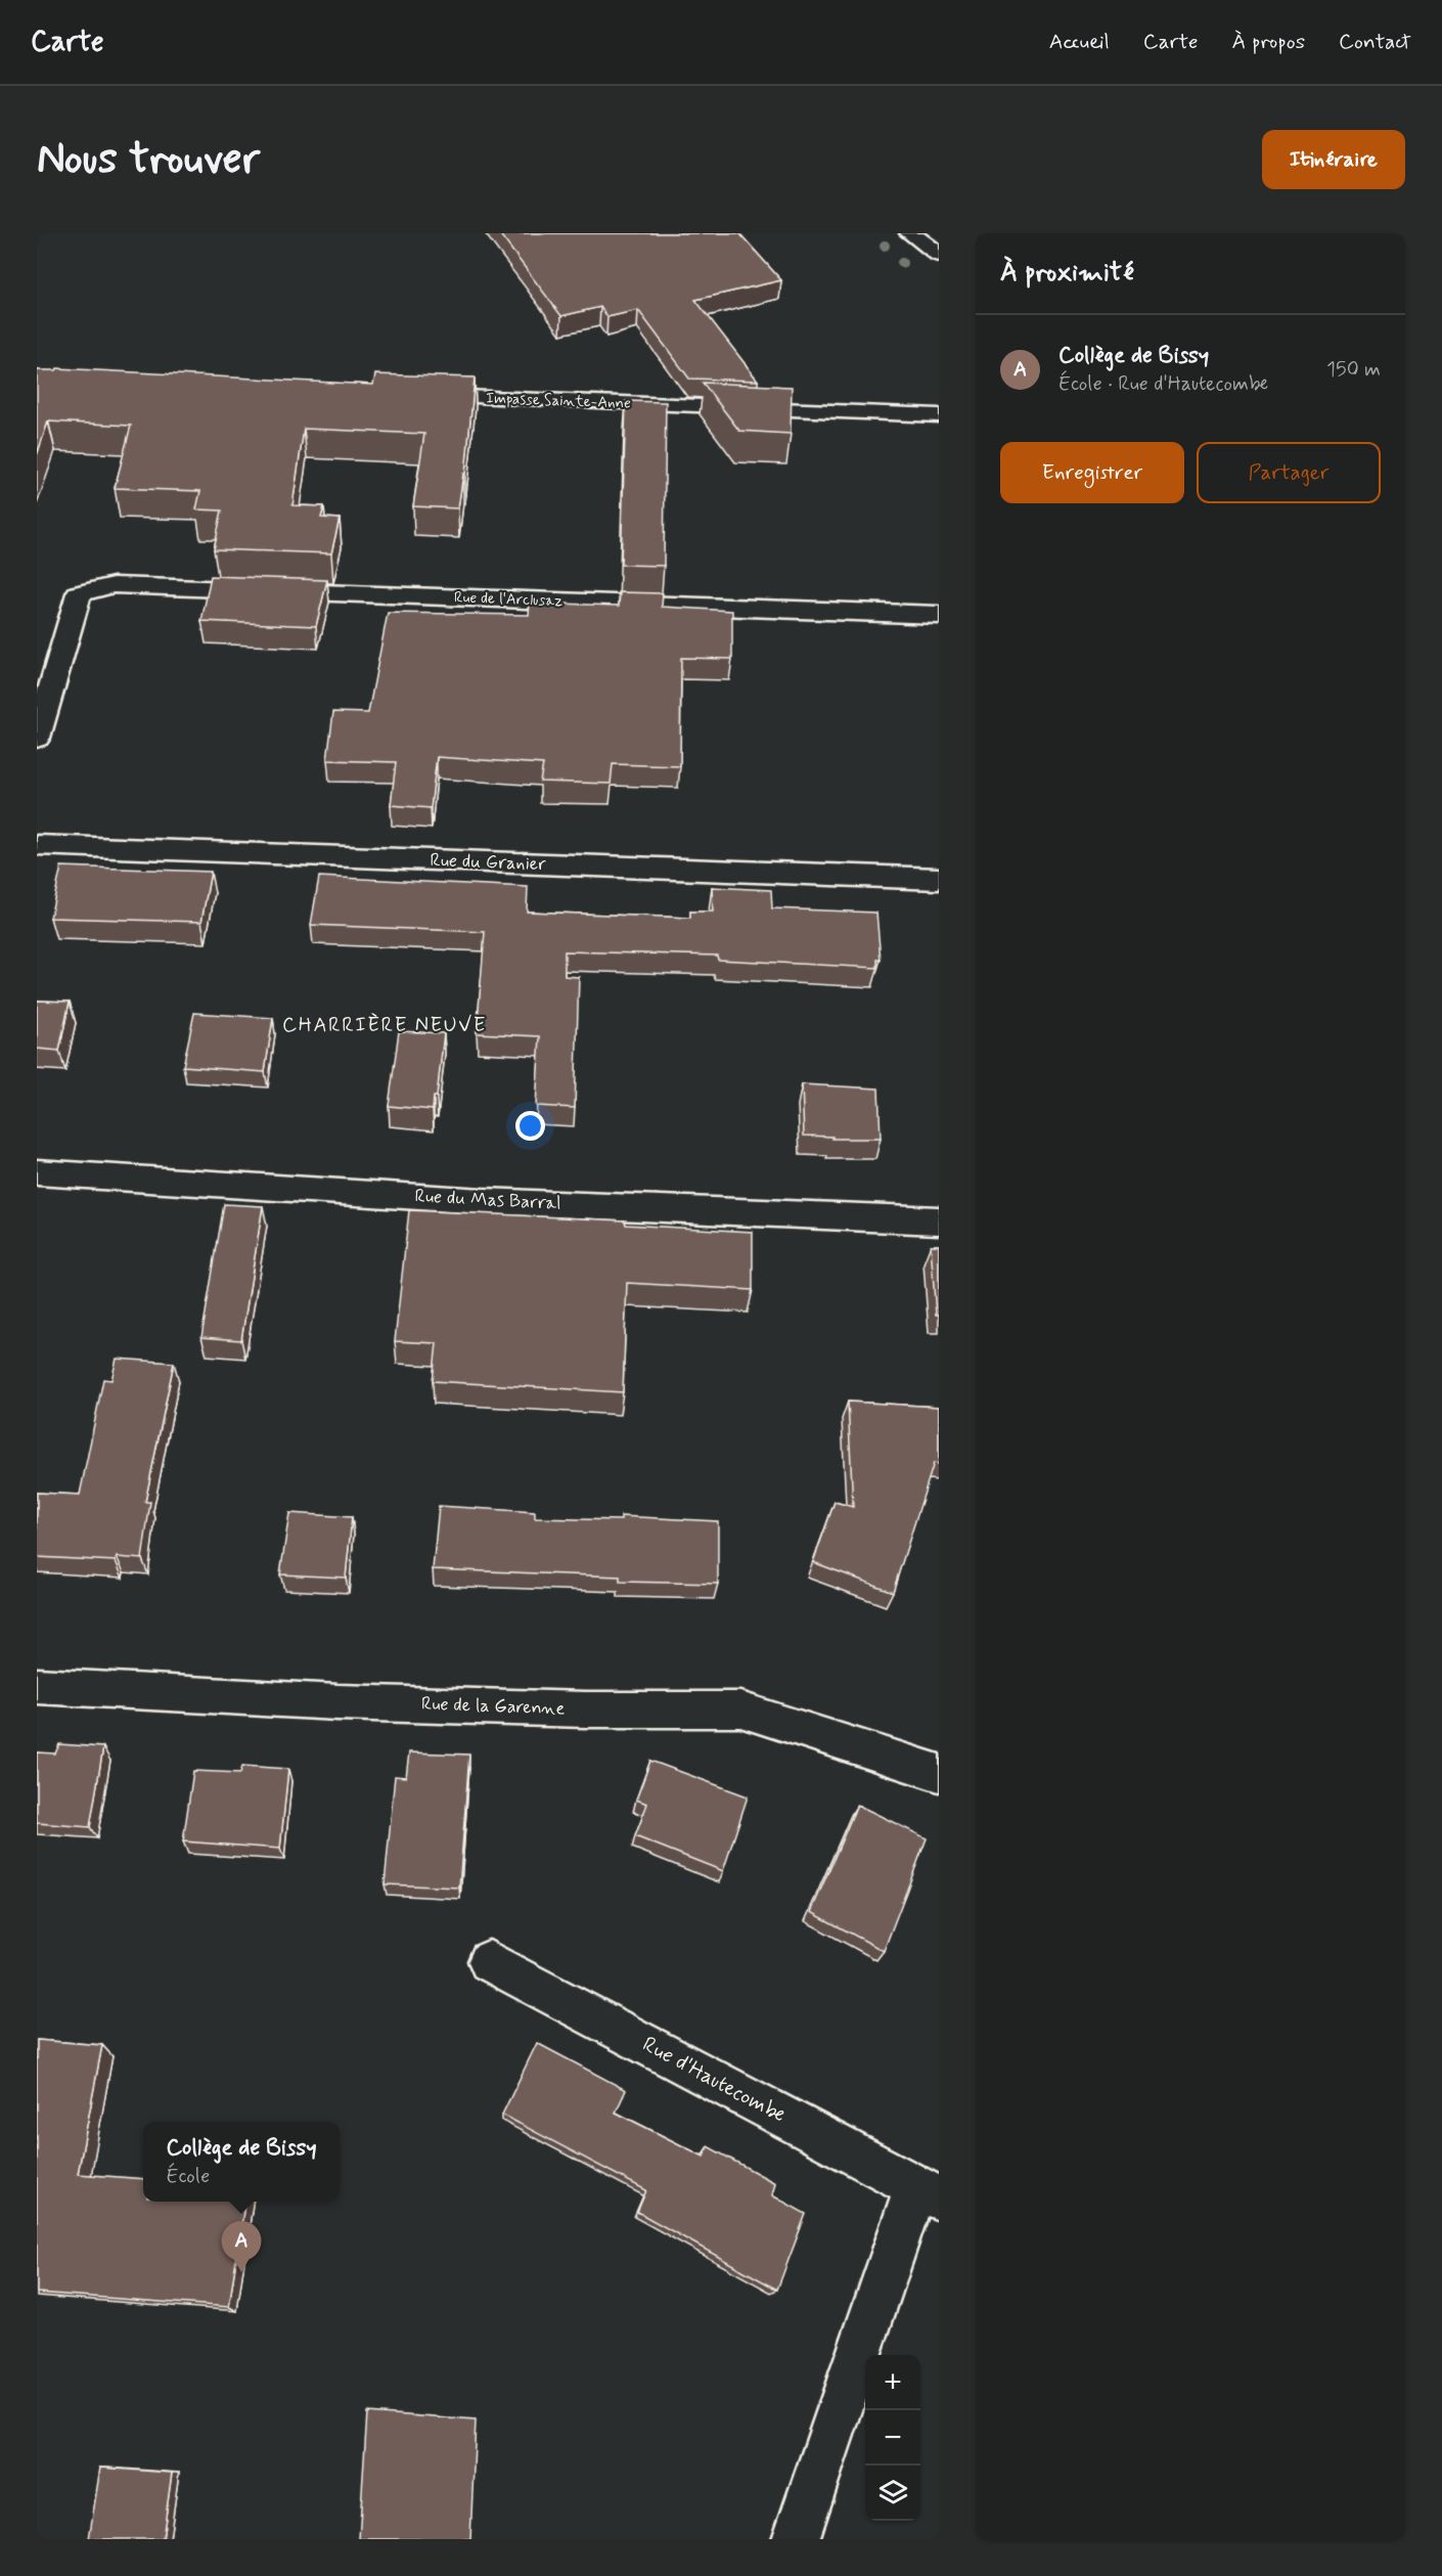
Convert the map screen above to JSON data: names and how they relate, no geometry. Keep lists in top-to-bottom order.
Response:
{
  "streets": {
    "street": [
      "Rue de l'Arclusaz",
      "Rue du Granier",
      "Rue du Mas Barral",
      "Rue de la Garenne",
      "Rue d'Hautecombe"
    ],
    "lane": ["Impasse Sainte-Anne"]
  },
  "districts": ["CHARRIÈRE NEUVE"],
  "page": {
    "header": "Carte",
    "nav": [
      "Accueil",
      "Carte",
      "À propos",
      "Contact"
    ],
    "buttons": [
      "Itinéraire",
      ["Enregistrer", "Partager"]
    ],
    "title": "Nous trouver",
    "heading": "À proximité",
    "list": [
      {
        "mark": "A",
        "name": "Collège de Bissy",
        "note": "École · Rue d'Hautecombe",
        "value": "150 m"
      }
    ],
    "popup": ["Collège de Bissy", "École"],
    "pins": "A",
    "map_buttons": ["+", "−"]
  }
}
